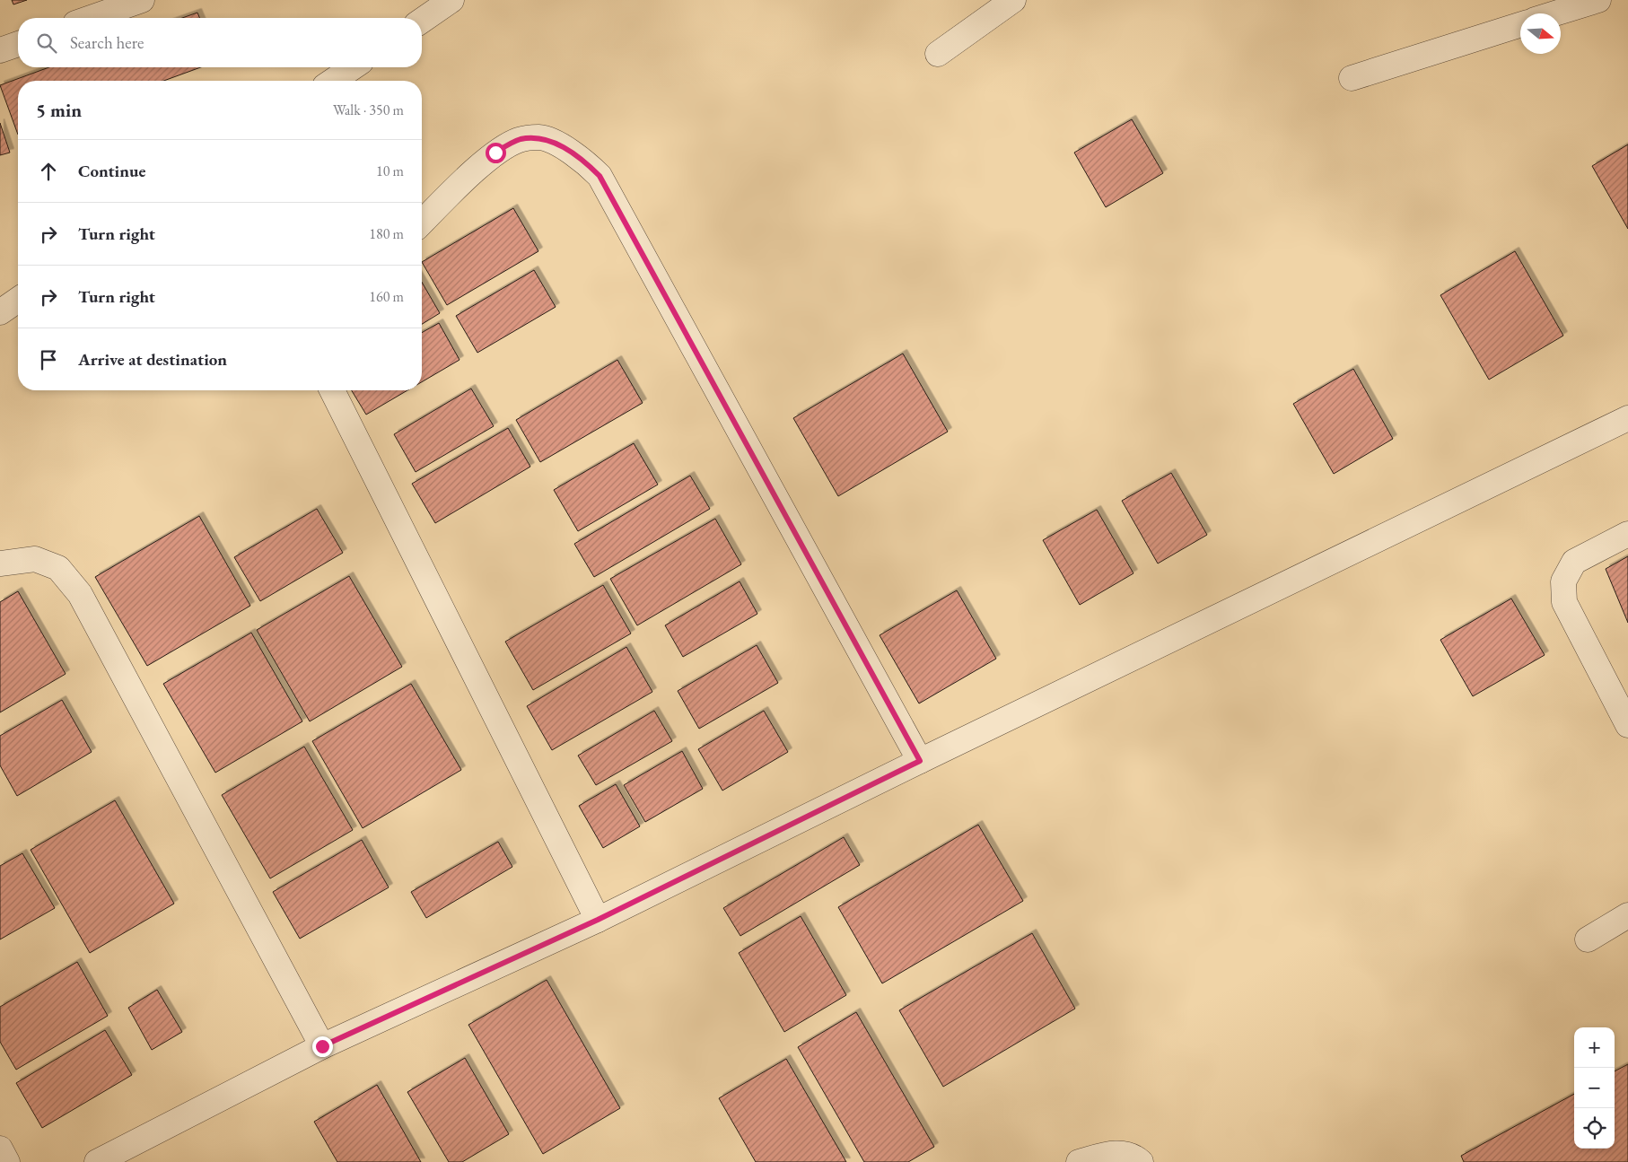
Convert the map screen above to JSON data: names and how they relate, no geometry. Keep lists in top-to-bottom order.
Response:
{
  "north": "right",
  "page": {
    "search": "Search here",
    "heading": ["5 min", "Walk · 350 m"],
    "list": [
      ["Continue", "10 m"],
      ["Turn right", "180 m"],
      ["Turn right", "160 m"],
      "Arrive at destination"
    ],
    "map_buttons": ["+", "−"]
  }
}
